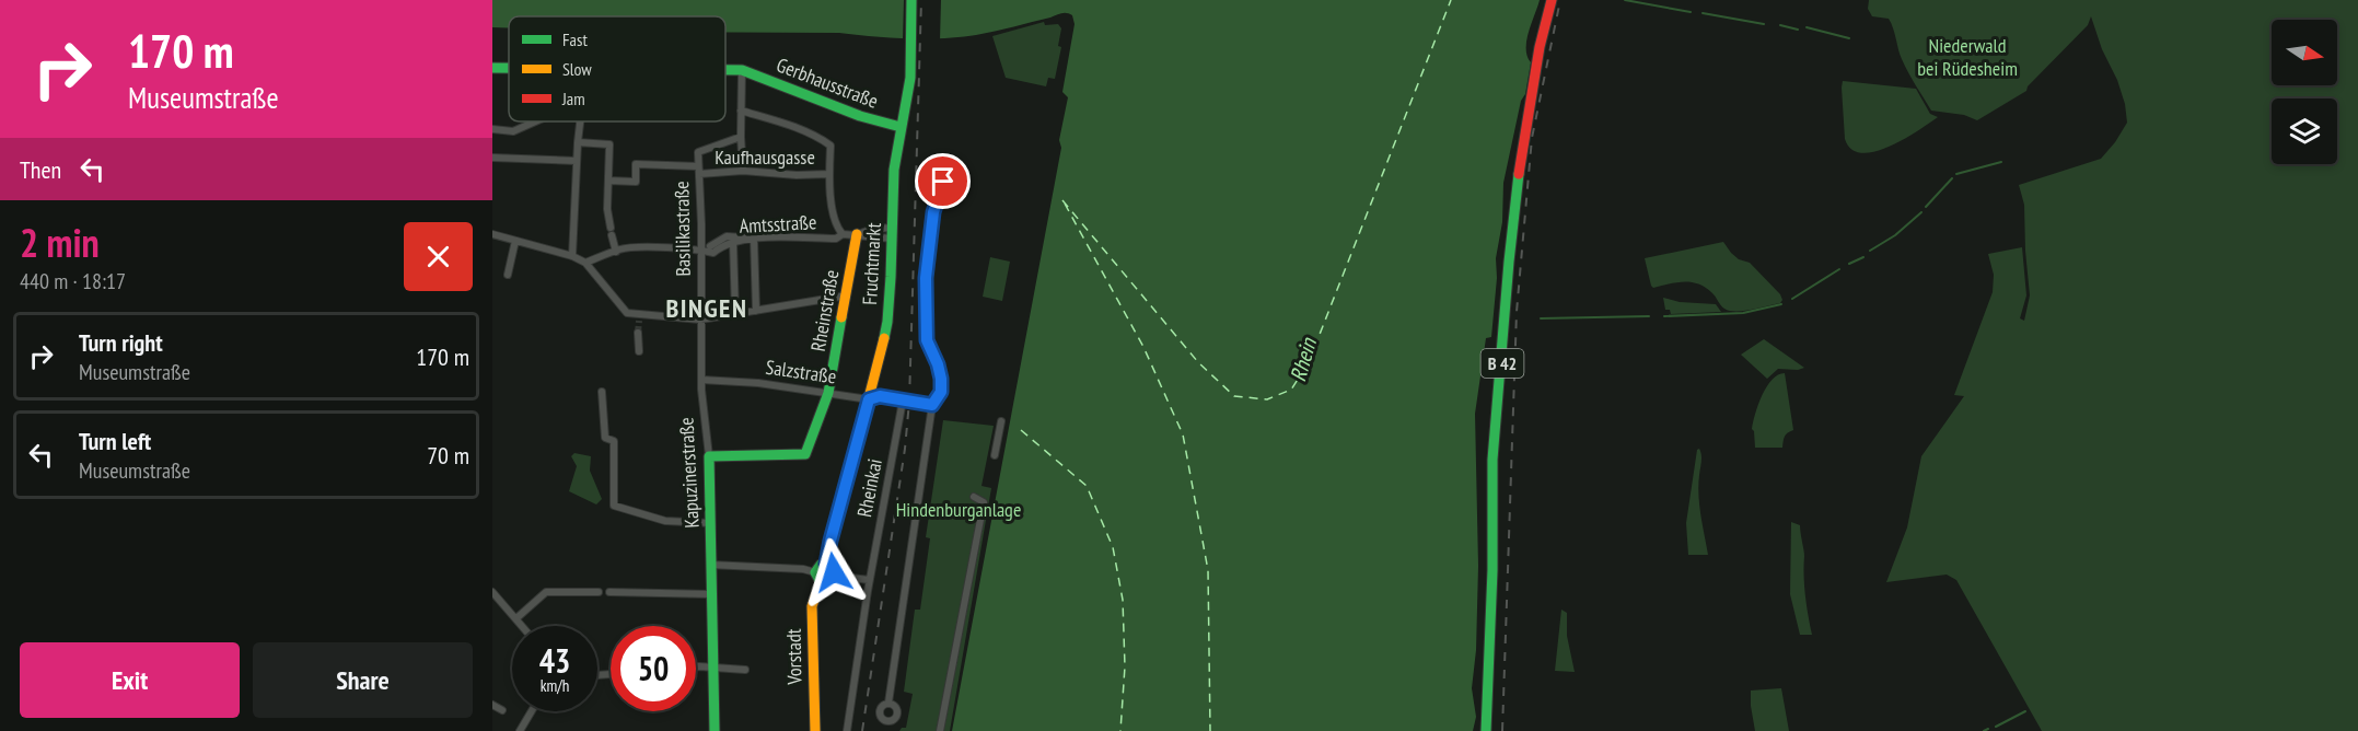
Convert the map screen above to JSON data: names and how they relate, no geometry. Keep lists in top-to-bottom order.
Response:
{
  "streets": {
    "main road": [
      "Gerbhausstraße",
      "Fruchtmarkt",
      "Rheinstraße",
      "B 42",
      "Kapuzinerstraße",
      "Vorstadt"
    ],
    "street": [
      "Kaufhausgasse",
      "Amtsstraße",
      "Basilikastraße",
      "Salzstraße",
      "Rheinkai"
    ]
  },
  "crossings": [
    ["Gerbhausstraße", "Fruchtmarkt"],
    ["Kaufhausgasse", "Basilikastraße"],
    ["Amtsstraße", "Basilikastraße"],
    ["Amtsstraße", "Fruchtmarkt"],
    ["Amtsstraße", "Rheinstraße"],
    ["Basilikastraße", "Salzstraße"],
    ["Basilikastraße", "Kapuzinerstraße"],
    ["Fruchtmarkt", "Salzstraße"],
    ["Rheinstraße", "Salzstraße"],
    ["Rheinstraße", "Kapuzinerstraße"],
    ["Salzstraße", "Kapuzinerstraße"],
    ["Salzstraße", "Rheinkai"]
  ],
  "districts": ["BINGEN"],
  "water": ["Rhein"],
  "parks": ["Niederwald bei Rüdesheim", "Hindenburganlage"],
  "legend": ["Fast", "Slow", "Jam"],
  "north": "right",
  "page": {
    "turn": ["170 m", "Museumstraße"],
    "then": "Then",
    "heading": ["2 min", "440 m · 18:17"],
    "list": [
      {
        "name": "Turn right",
        "note": "Museumstraße",
        "value": "170 m"
      },
      {
        "name": "Turn left",
        "note": "Museumstraße",
        "value": "70 m"
      }
    ],
    "speed": "43 km/h",
    "limit": "50",
    "buttons": ["Exit", "Share"]
  }
}
